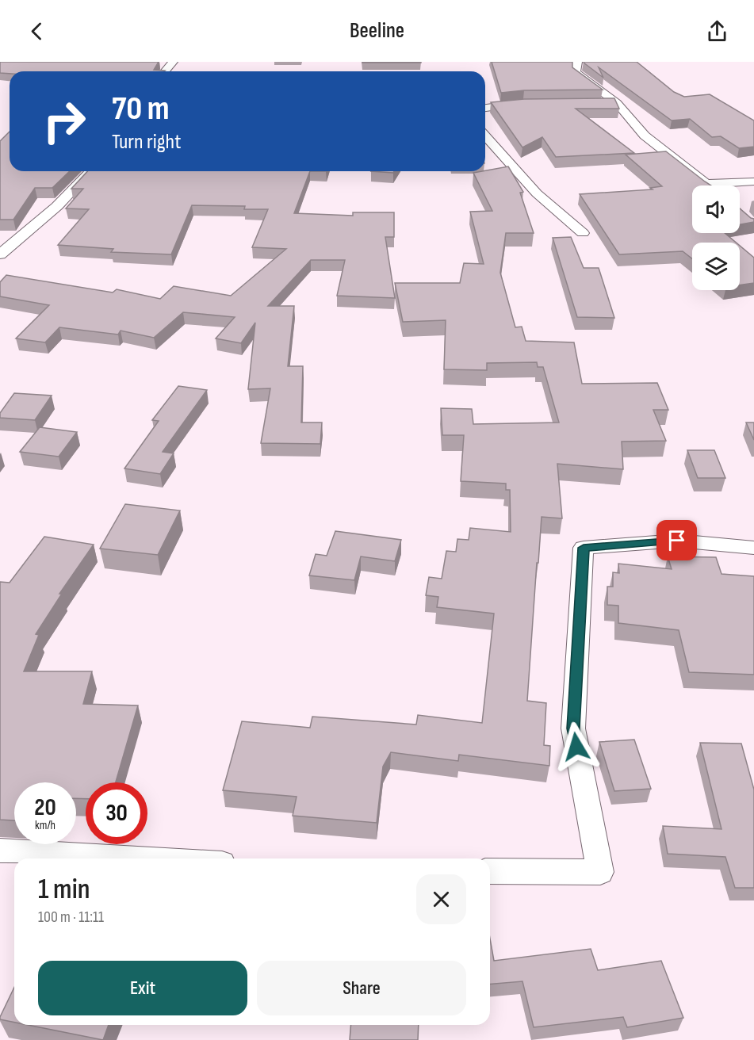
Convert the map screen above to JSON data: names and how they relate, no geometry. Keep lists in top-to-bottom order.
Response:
{
  "page": {
    "header": "Beeline",
    "turn": ["70 m", "Turn right"],
    "speed": "20 km/h",
    "limit": "30",
    "heading": ["1 min", "100 m · 11:11"],
    "buttons": ["Exit", "Share"]
  }
}
